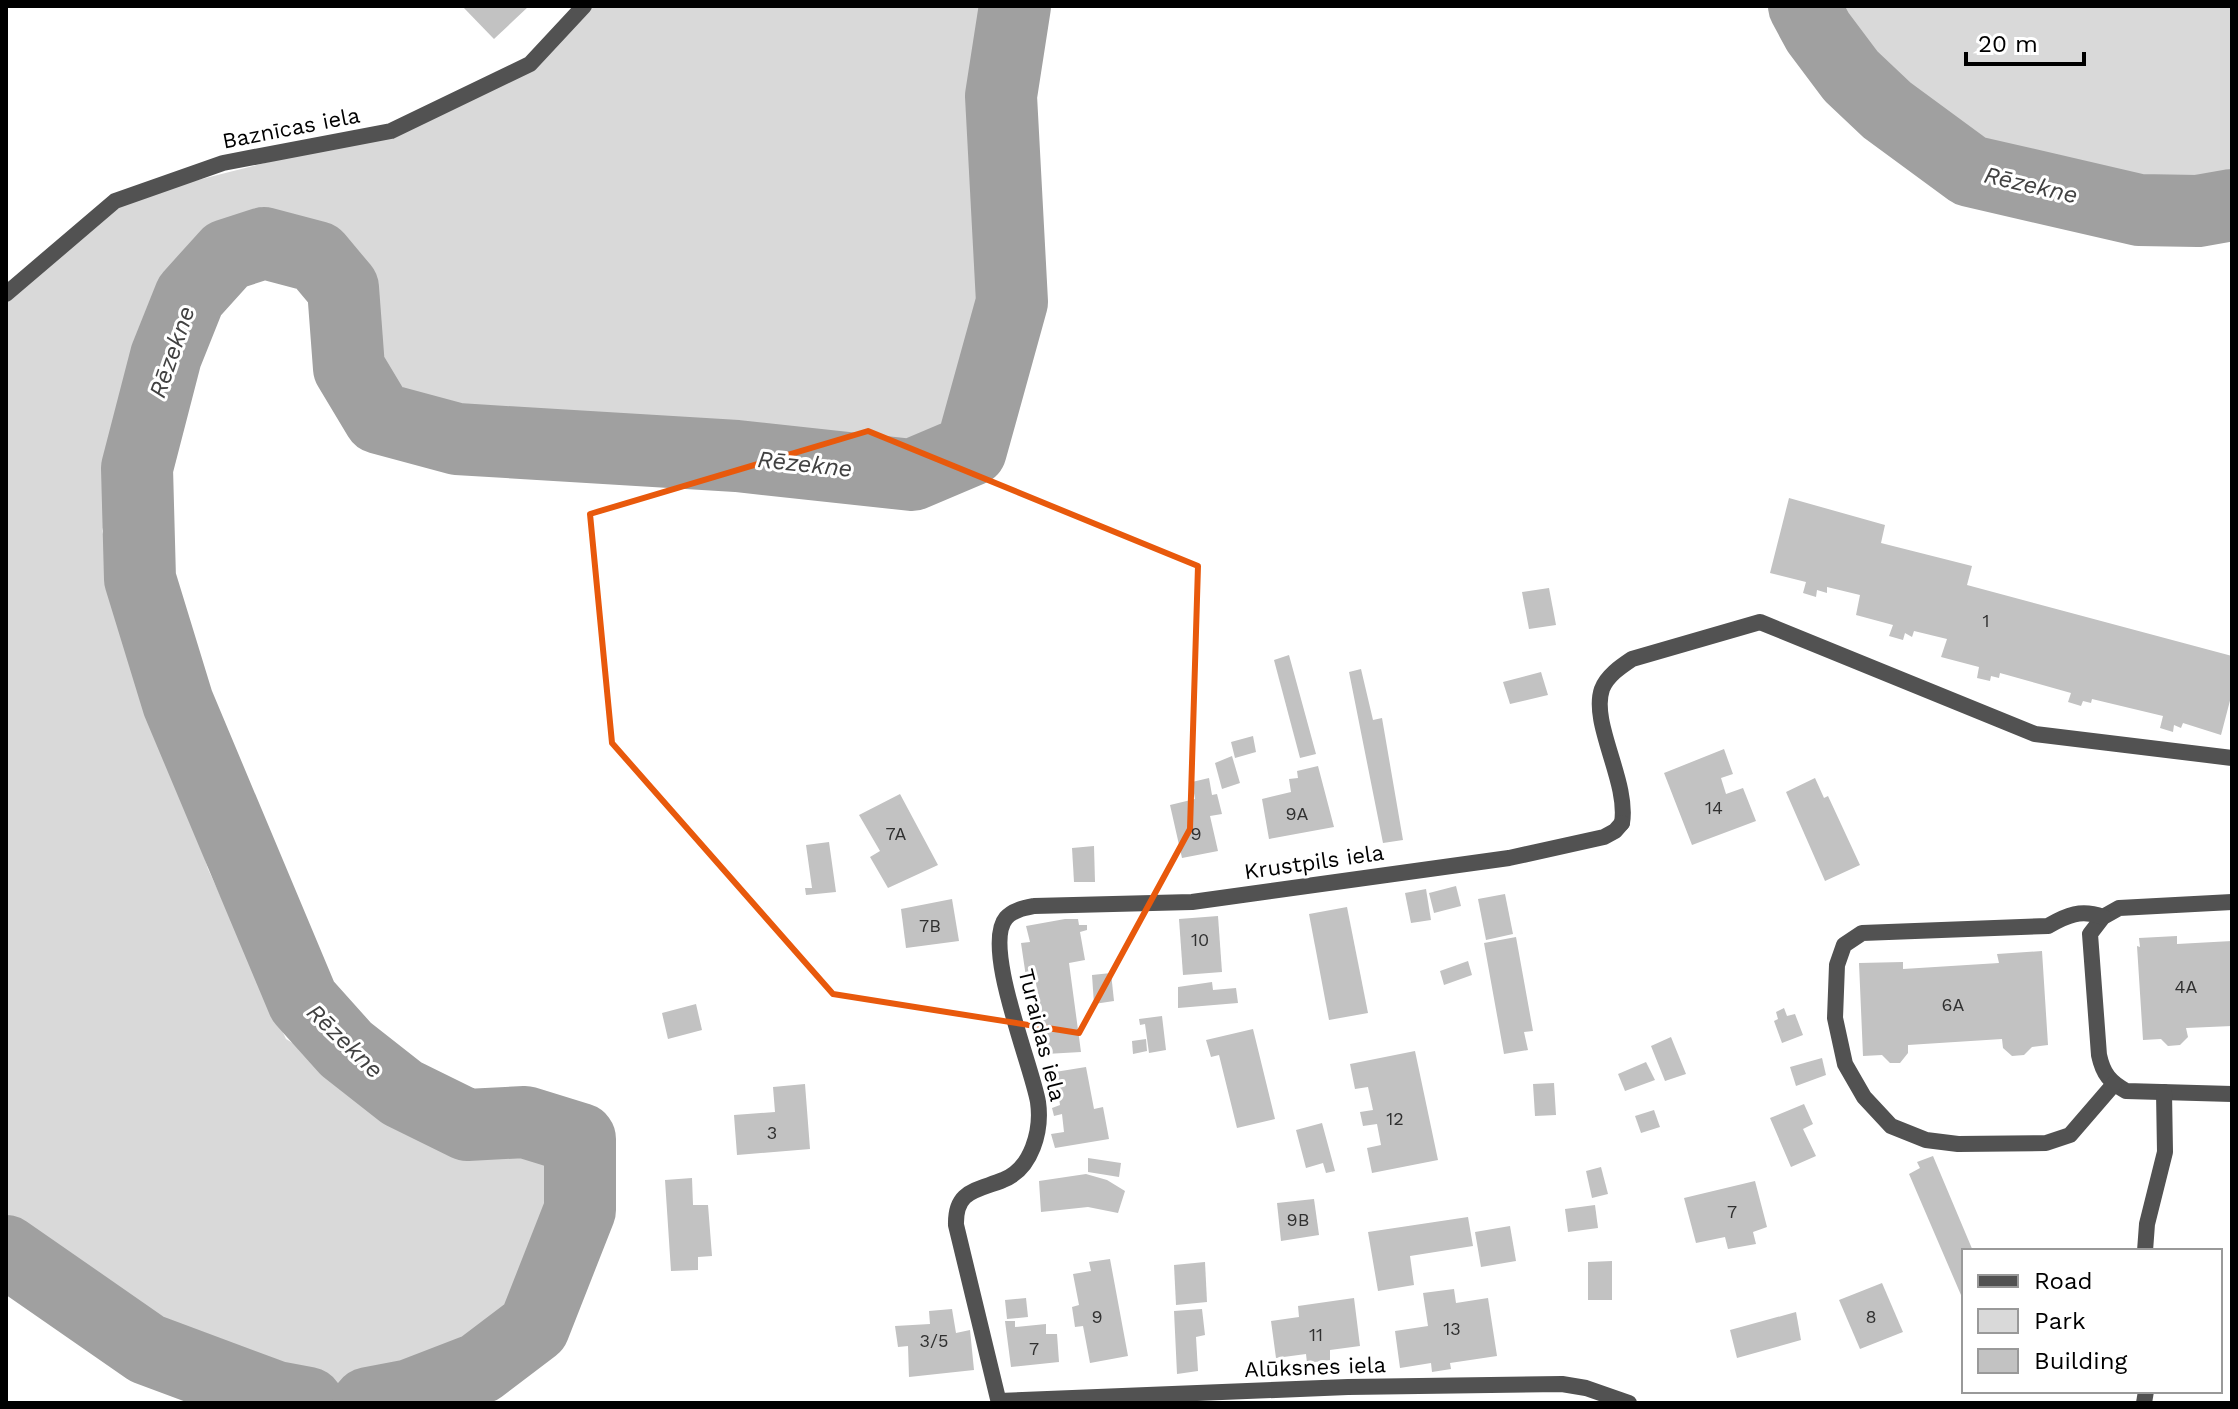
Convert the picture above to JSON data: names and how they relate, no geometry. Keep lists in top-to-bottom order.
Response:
{
  "streets": {
    "street": [
      "Baznīcas iela",
      "Krustpils iela",
      "Turaidas iela",
      "Alūksnes iela"
    ]
  },
  "crossings": [
    ["Krustpils iela", "Turaidas iela"],
    ["Turaidas iela", "Alūksnes iela"]
  ],
  "water": ["Rēzekne"],
  "house_numbers": [
    "1",
    "14",
    "9A",
    "7A",
    "9",
    "7B",
    "10",
    "4A",
    "6A",
    "12",
    "3",
    "7",
    "9B",
    "9",
    "8",
    "13",
    "11",
    "3/5",
    "7"
  ],
  "legend": ["Road", "Park", "Building"],
  "scale_bar": "20 m"
}
